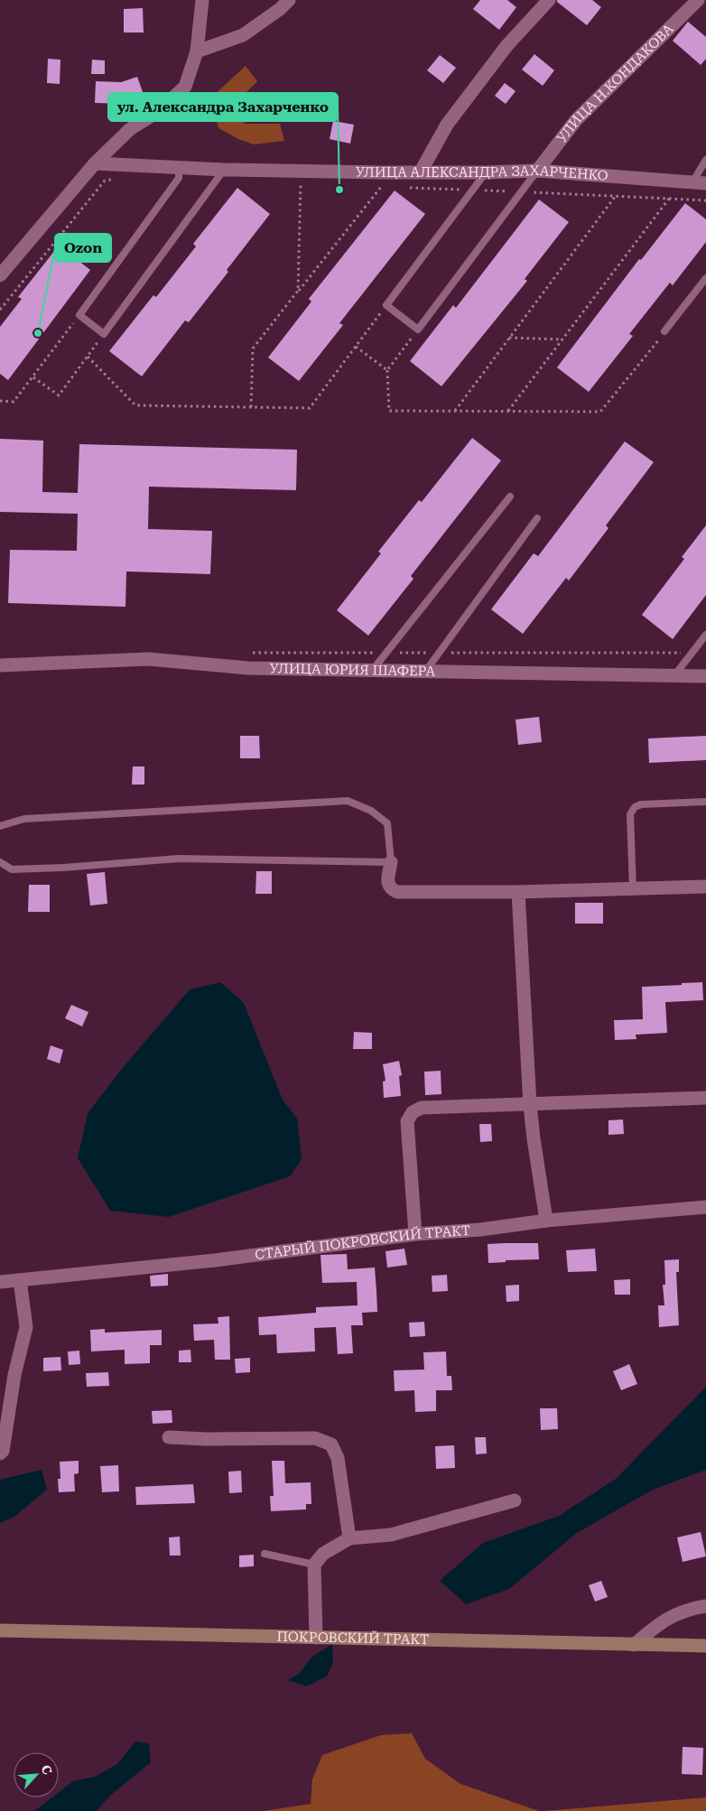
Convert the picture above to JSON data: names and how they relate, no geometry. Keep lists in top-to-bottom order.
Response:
{
  "streets": {
    "main road": ["ПОКРОВСКИЙ ТРАКТ"],
    "street": [
      "УЛИЦА Н.КОНДАКОВА",
      "УЛИЦА АЛЕКСАНДРА ЗАХАРЧЕНКО",
      "УЛИЦА ЮРИЯ ШАФЕРА",
      "СТАРЫЙ ПОКРОВСКИЙ ТРАКТ"
    ]
  },
  "crossings": [
    ["УЛИЦА Н.КОНДАКОВА", "УЛИЦА АЛЕКСАНДРА ЗАХАРЧЕНКО"]
  ],
  "places": ["ул. Александра Захарченко", "Ozon"],
  "north": "top right"
}
